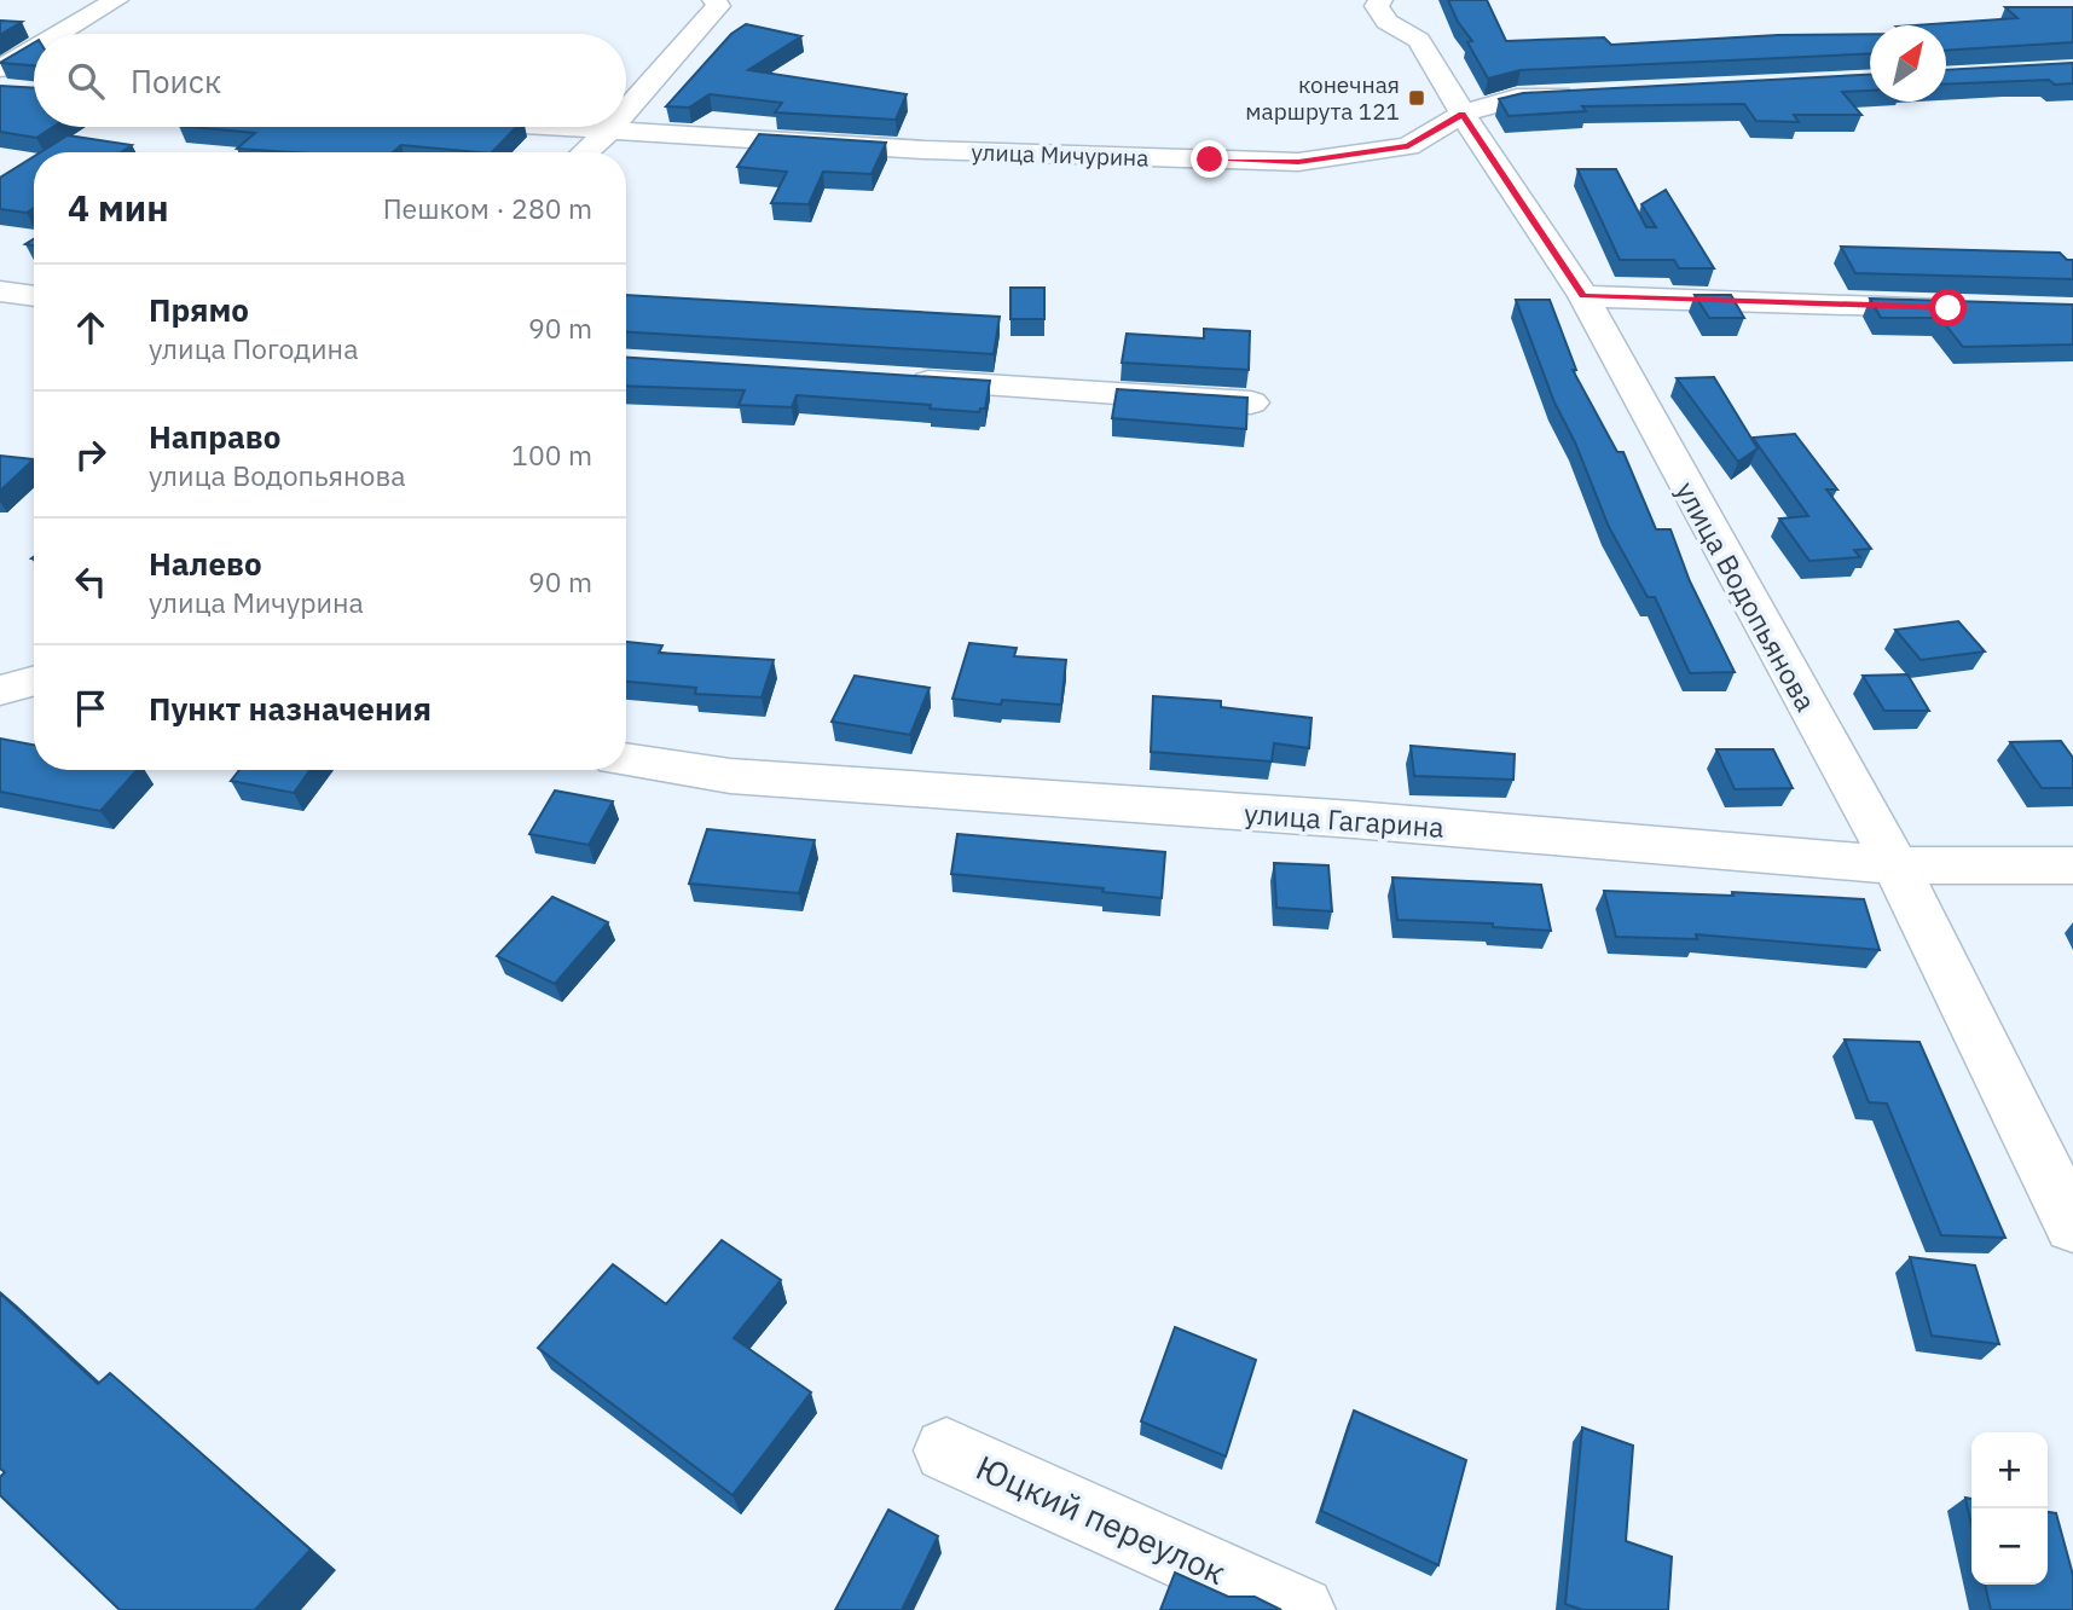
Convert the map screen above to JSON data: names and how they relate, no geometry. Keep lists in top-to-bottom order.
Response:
{
  "streets": {
    "street": [
      "улица Мичурина",
      "улица Водопьянова",
      "улица Гагарина",
      "Юцкий переулок"
    ]
  },
  "crossings": [
    ["улица Мичурина", "улица Водопьянова"],
    ["улица Водопьянова", "улица Гагарина"]
  ],
  "places": {
    "transit": ["конечная маршрута 121"]
  },
  "north": "top right",
  "page": {
    "search": "Поиск",
    "heading": ["4 мин", "Пешком · 280 m"],
    "list": [
      ["Прямо", "улица Погодина", "90 m"],
      ["Направо", "улица Водопьянова", "100 m"],
      ["Налево", "улица Мичурина", "90 m"],
      "Пункт назначения"
    ],
    "map_buttons": ["+", "−"]
  }
}
